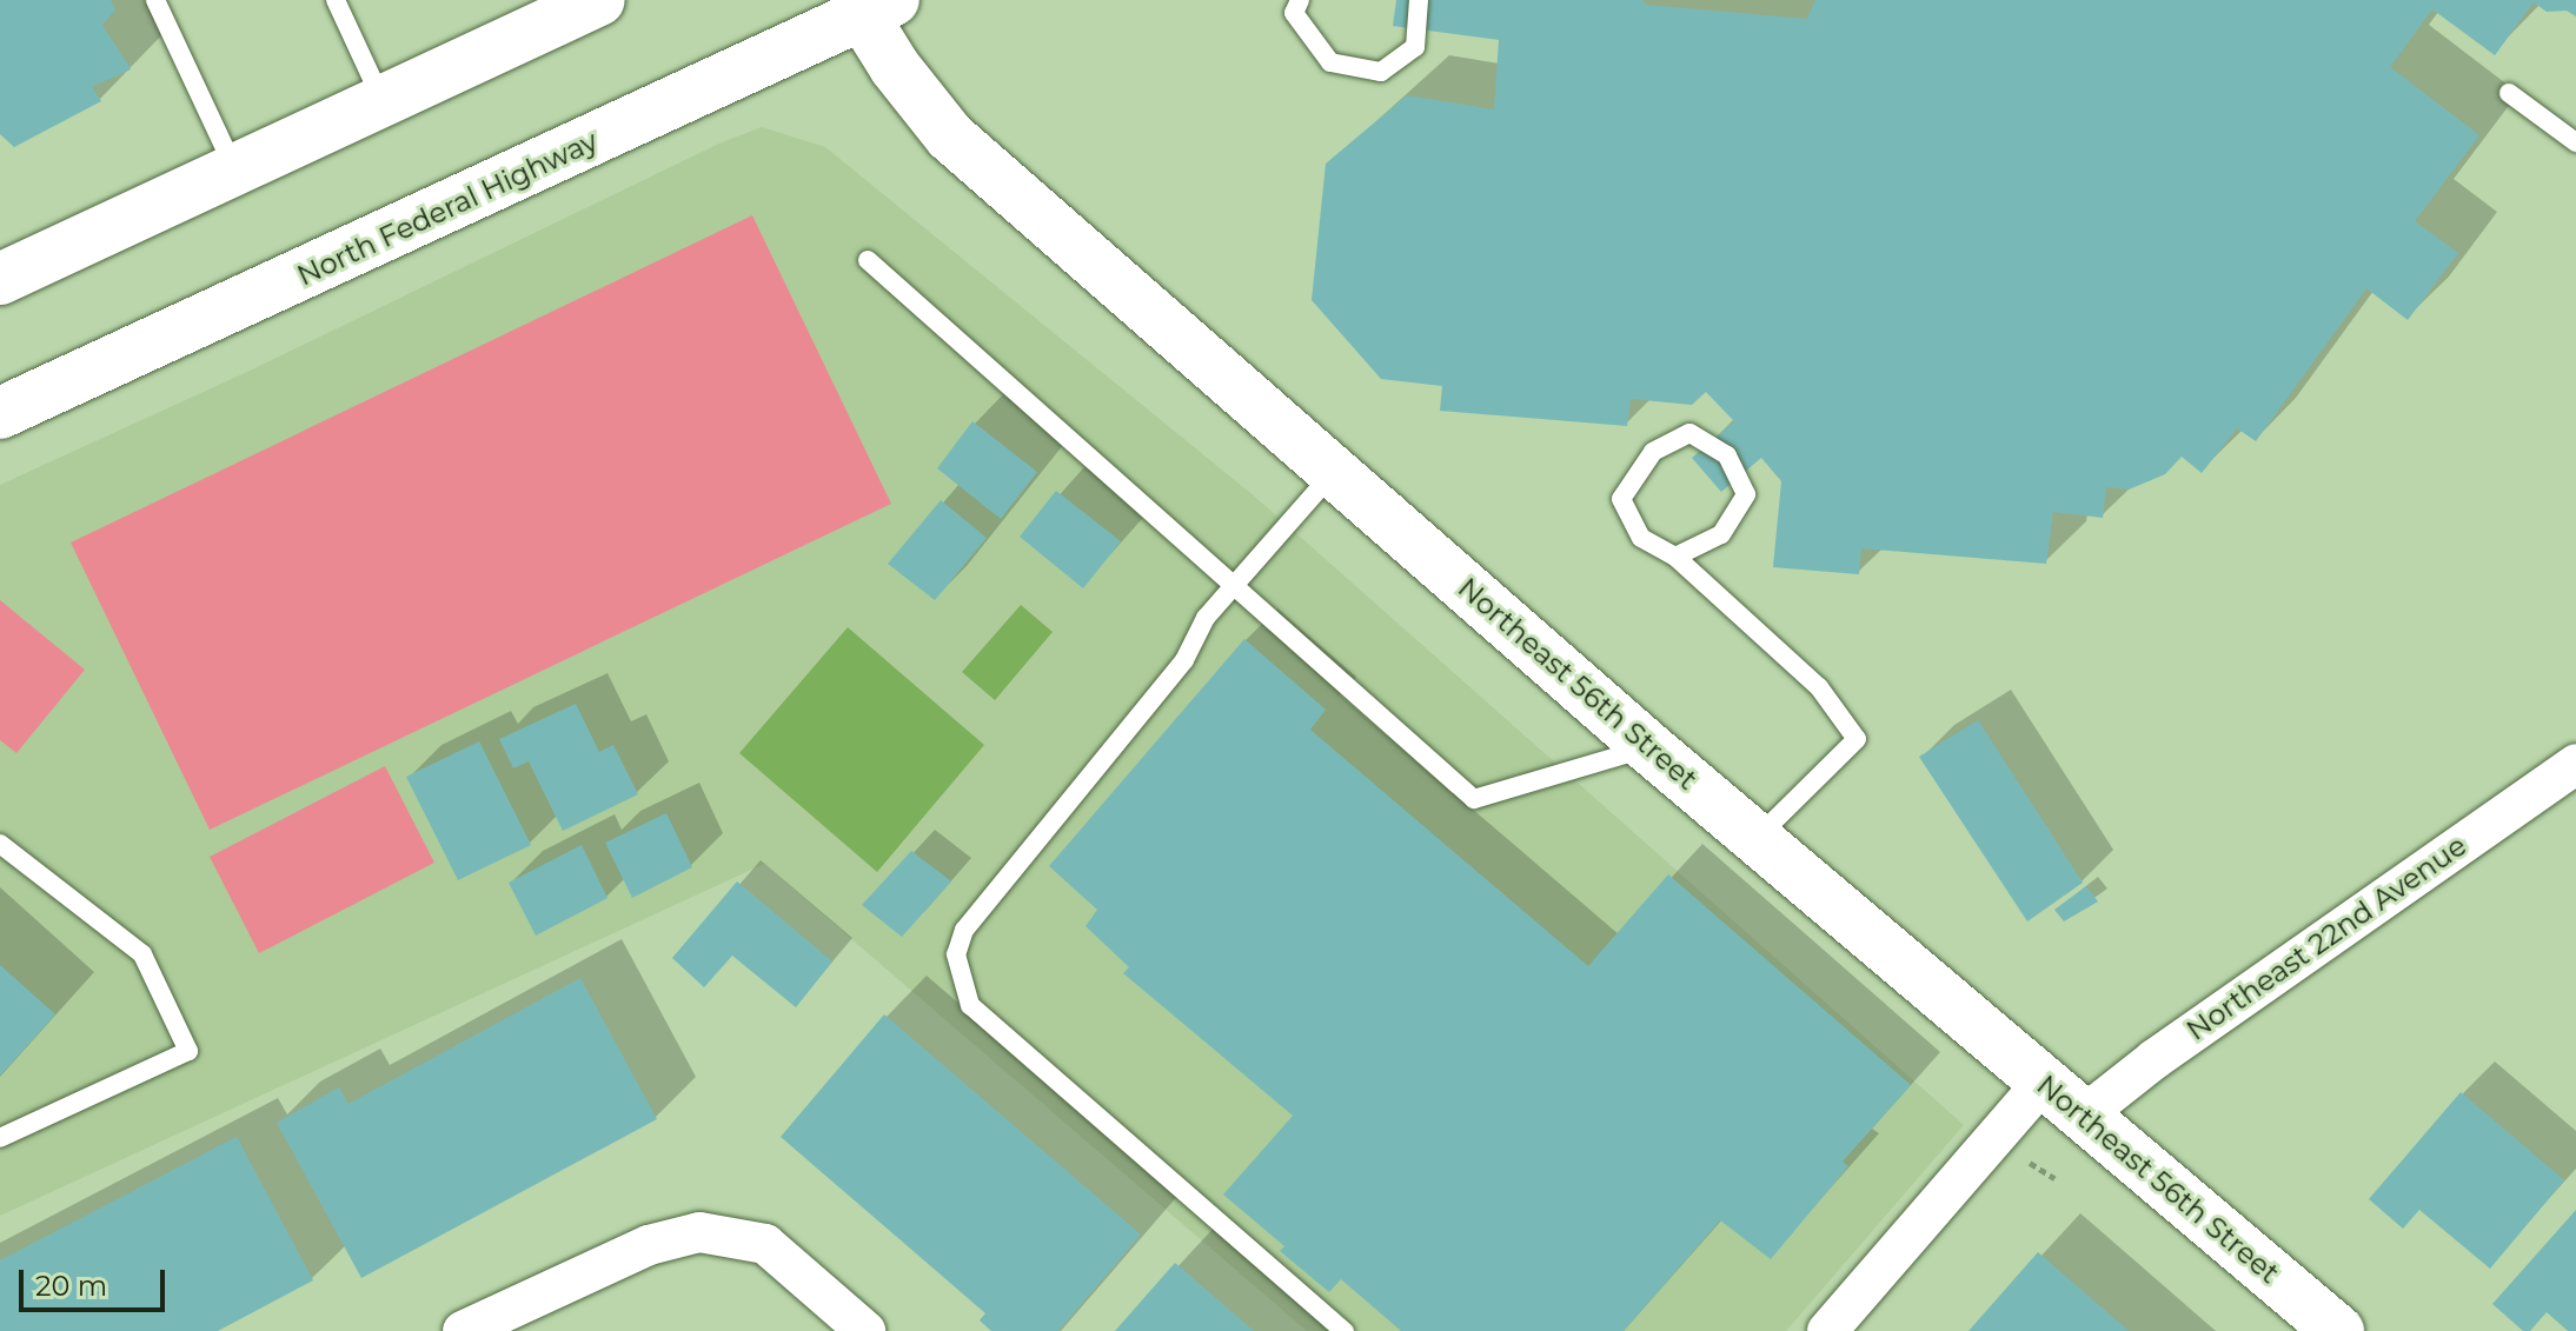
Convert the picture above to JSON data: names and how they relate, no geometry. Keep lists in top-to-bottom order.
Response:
{
  "streets": {
    "street": ["North Federal Highway", "Northeast 56th Street", "Northeast 22nd Avenue"]
  },
  "crossings": [
    ["North Federal Highway", "Northeast 56th Street"],
    ["Northeast 56th Street", "Northeast 22nd Avenue"]
  ],
  "scale_bar": "20 m"
}
